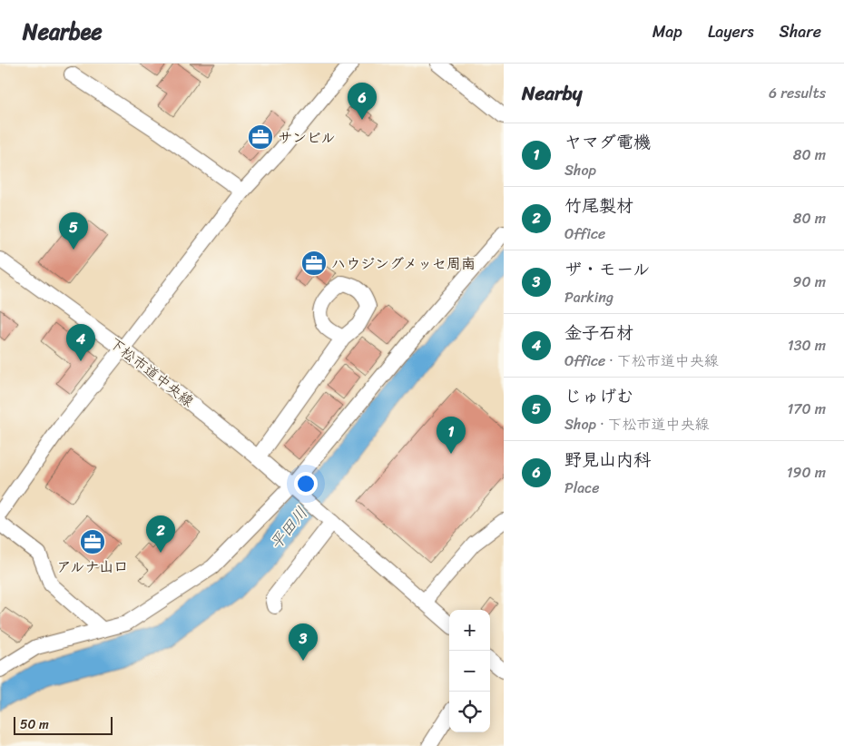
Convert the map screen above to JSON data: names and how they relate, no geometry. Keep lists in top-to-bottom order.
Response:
{
  "streets": {
    "street": ["下松市道中央線"]
  },
  "water": ["平田川"],
  "places": {
    "office": ["サンビル", "ハウジングメッセ周南", "アルナ山口"]
  },
  "scale_bar": "50 m",
  "page": {
    "header": "Nearbee",
    "nav": ["Map", "Layers", "Share"],
    "heading": ["Nearby", "6 results"],
    "pins": [
      "6",
      "5",
      "4",
      "1",
      "2",
      "3"
    ],
    "list": [
      {
        "mark": "1",
        "name": "ヤマダ電機",
        "note": "Shop",
        "value": "80 m"
      },
      {
        "mark": "2",
        "name": "竹尾製材",
        "note": "Office",
        "value": "80 m"
      },
      {
        "mark": "3",
        "name": "ザ・モール",
        "note": "Parking",
        "value": "90 m"
      },
      {
        "mark": "4",
        "name": "金子石材",
        "note": "Office · 下松市道中央線",
        "value": "130 m"
      },
      {
        "mark": "5",
        "name": "じゅげむ",
        "note": "Shop · 下松市道中央線",
        "value": "170 m"
      },
      {
        "mark": "6",
        "name": "野見山内科",
        "note": "Place",
        "value": "190 m"
      }
    ],
    "map_buttons": ["+", "−"],
    "scale": "50 m"
  }
}
